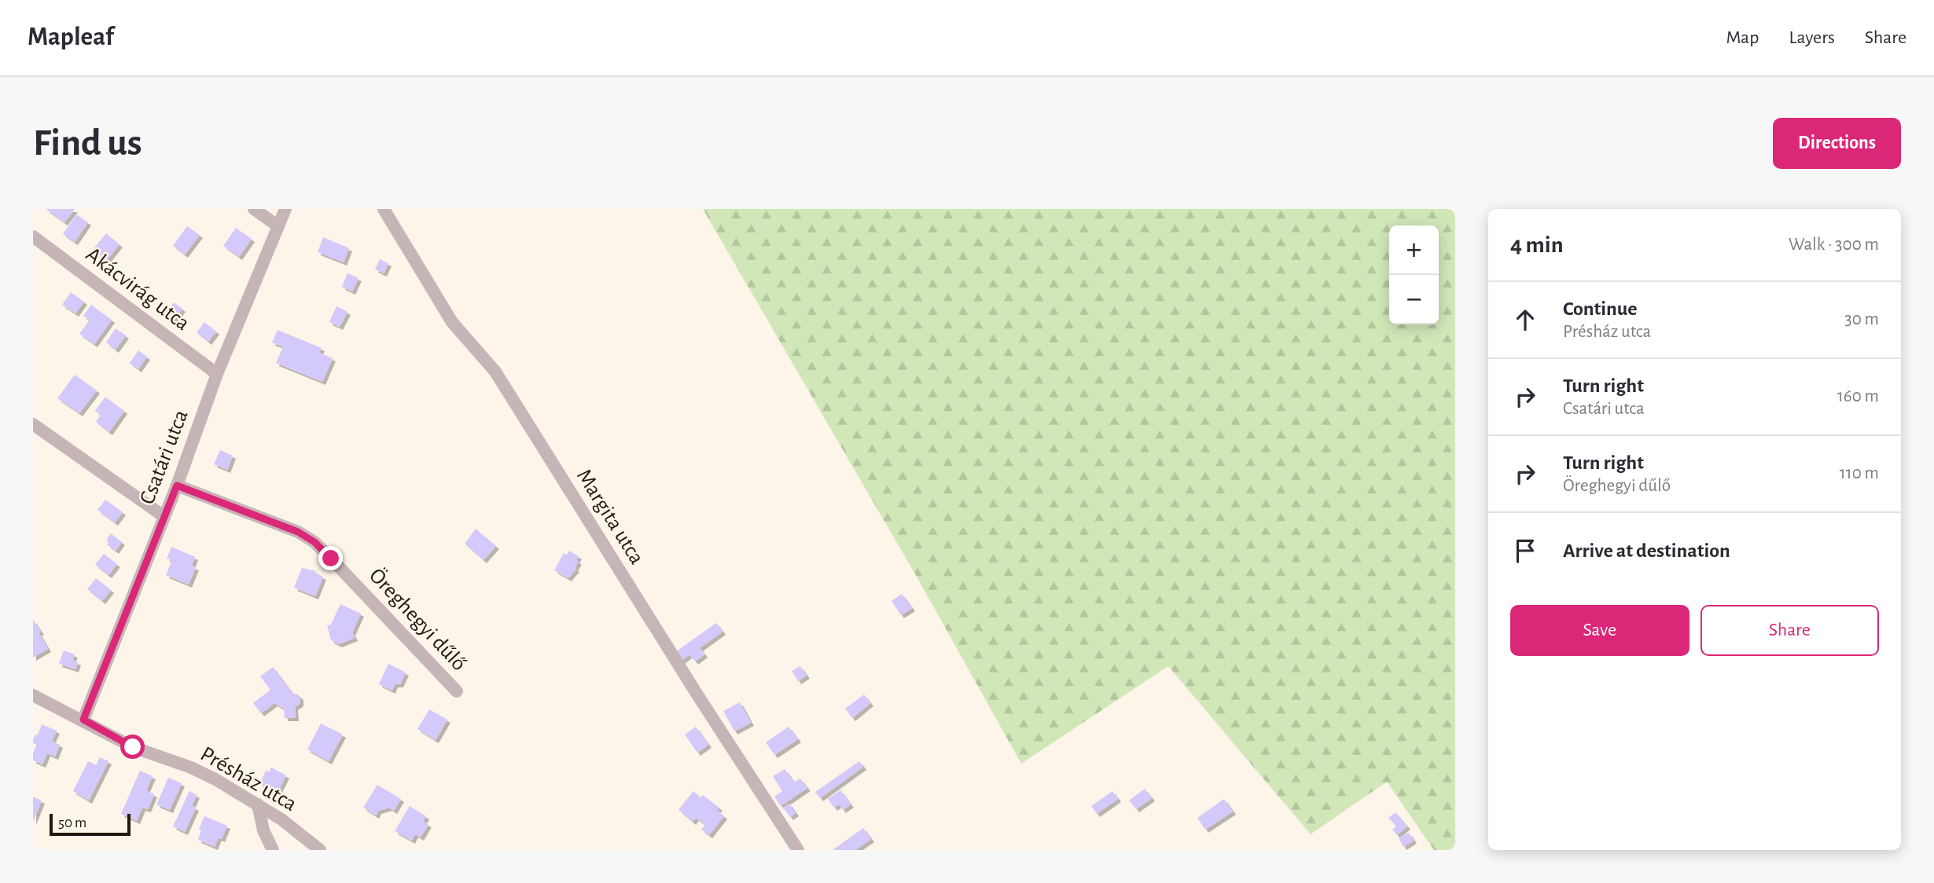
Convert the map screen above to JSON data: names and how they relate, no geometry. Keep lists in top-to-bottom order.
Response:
{
  "streets": {
    "street": [
      "Akácvirág utca",
      "Csatári utca",
      "Margita utca",
      "Öreghegyi dűlő",
      "Présház utca"
    ]
  },
  "crossings": [
    ["Akácvirág utca", "Csatári utca"],
    ["Csatári utca", "Öreghegyi dűlő"],
    ["Csatári utca", "Présház utca"]
  ],
  "scale_bar": "50 m",
  "page": {
    "header": "Mapleaf",
    "nav": ["Map", "Layers", "Share"],
    "buttons": [
      "Directions",
      ["Save", "Share"]
    ],
    "title": "Find us",
    "heading": ["4 min", "Walk · 300 m"],
    "map_buttons": ["+", "−"],
    "list": [
      ["Continue", "Présház utca", "30 m"],
      ["Turn right", "Csatári utca", "160 m"],
      ["Turn right", "Öreghegyi dűlő", "110 m"],
      "Arrive at destination"
    ],
    "scale": "50 m"
  }
}
